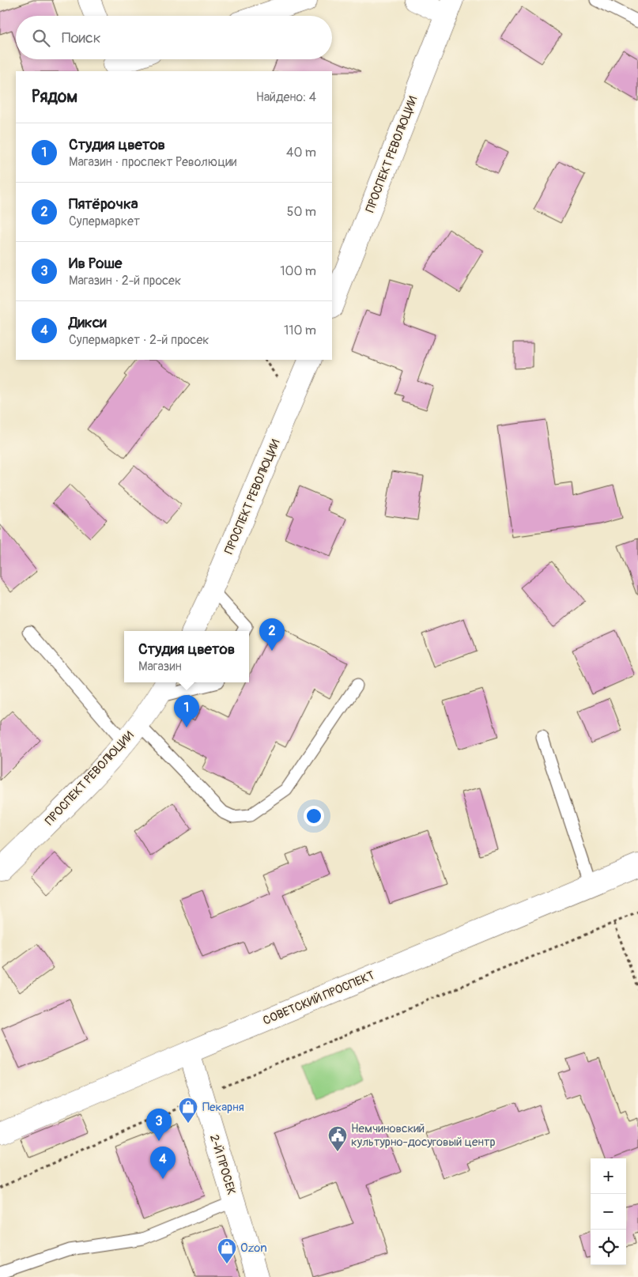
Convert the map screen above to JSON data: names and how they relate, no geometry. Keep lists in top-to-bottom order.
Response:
{
  "streets": {
    "street": ["ПРОСПЕКТ РЕВОЛЮЦИИ", "СОВЕТСКИЙ ПРОСПЕКТ", "2-Й ПРОСЕК"]
  },
  "crossings": [
    ["СОВЕТСКИЙ ПРОСПЕКТ", "2-Й ПРОСЕК"]
  ],
  "places": {
    "shop": ["Пекарня", "Ozon"],
    "public building": ["Немчиновский культурно-досуговый центр"]
  },
  "page": {
    "search": "Поиск",
    "heading": ["Рядом", "Найдено: 4"],
    "list": [
      {
        "mark": "1",
        "name": "Студия цветов",
        "note": "Магазин · проспект Революции",
        "value": "40 m"
      },
      {
        "mark": "2",
        "name": "Пятёрочка",
        "note": "Супермаркет",
        "value": "50 m"
      },
      {
        "mark": "3",
        "name": "Ив Роше",
        "note": "Магазин · 2-й просек",
        "value": "100 m"
      },
      {
        "mark": "4",
        "name": "Дикси",
        "note": "Супермаркет · 2-й просек",
        "value": "110 m"
      }
    ],
    "pins": [
      "2",
      "1",
      "3",
      "4"
    ],
    "popup": ["Студия цветов", "Магазин"],
    "map_buttons": ["+", "−"]
  }
}
